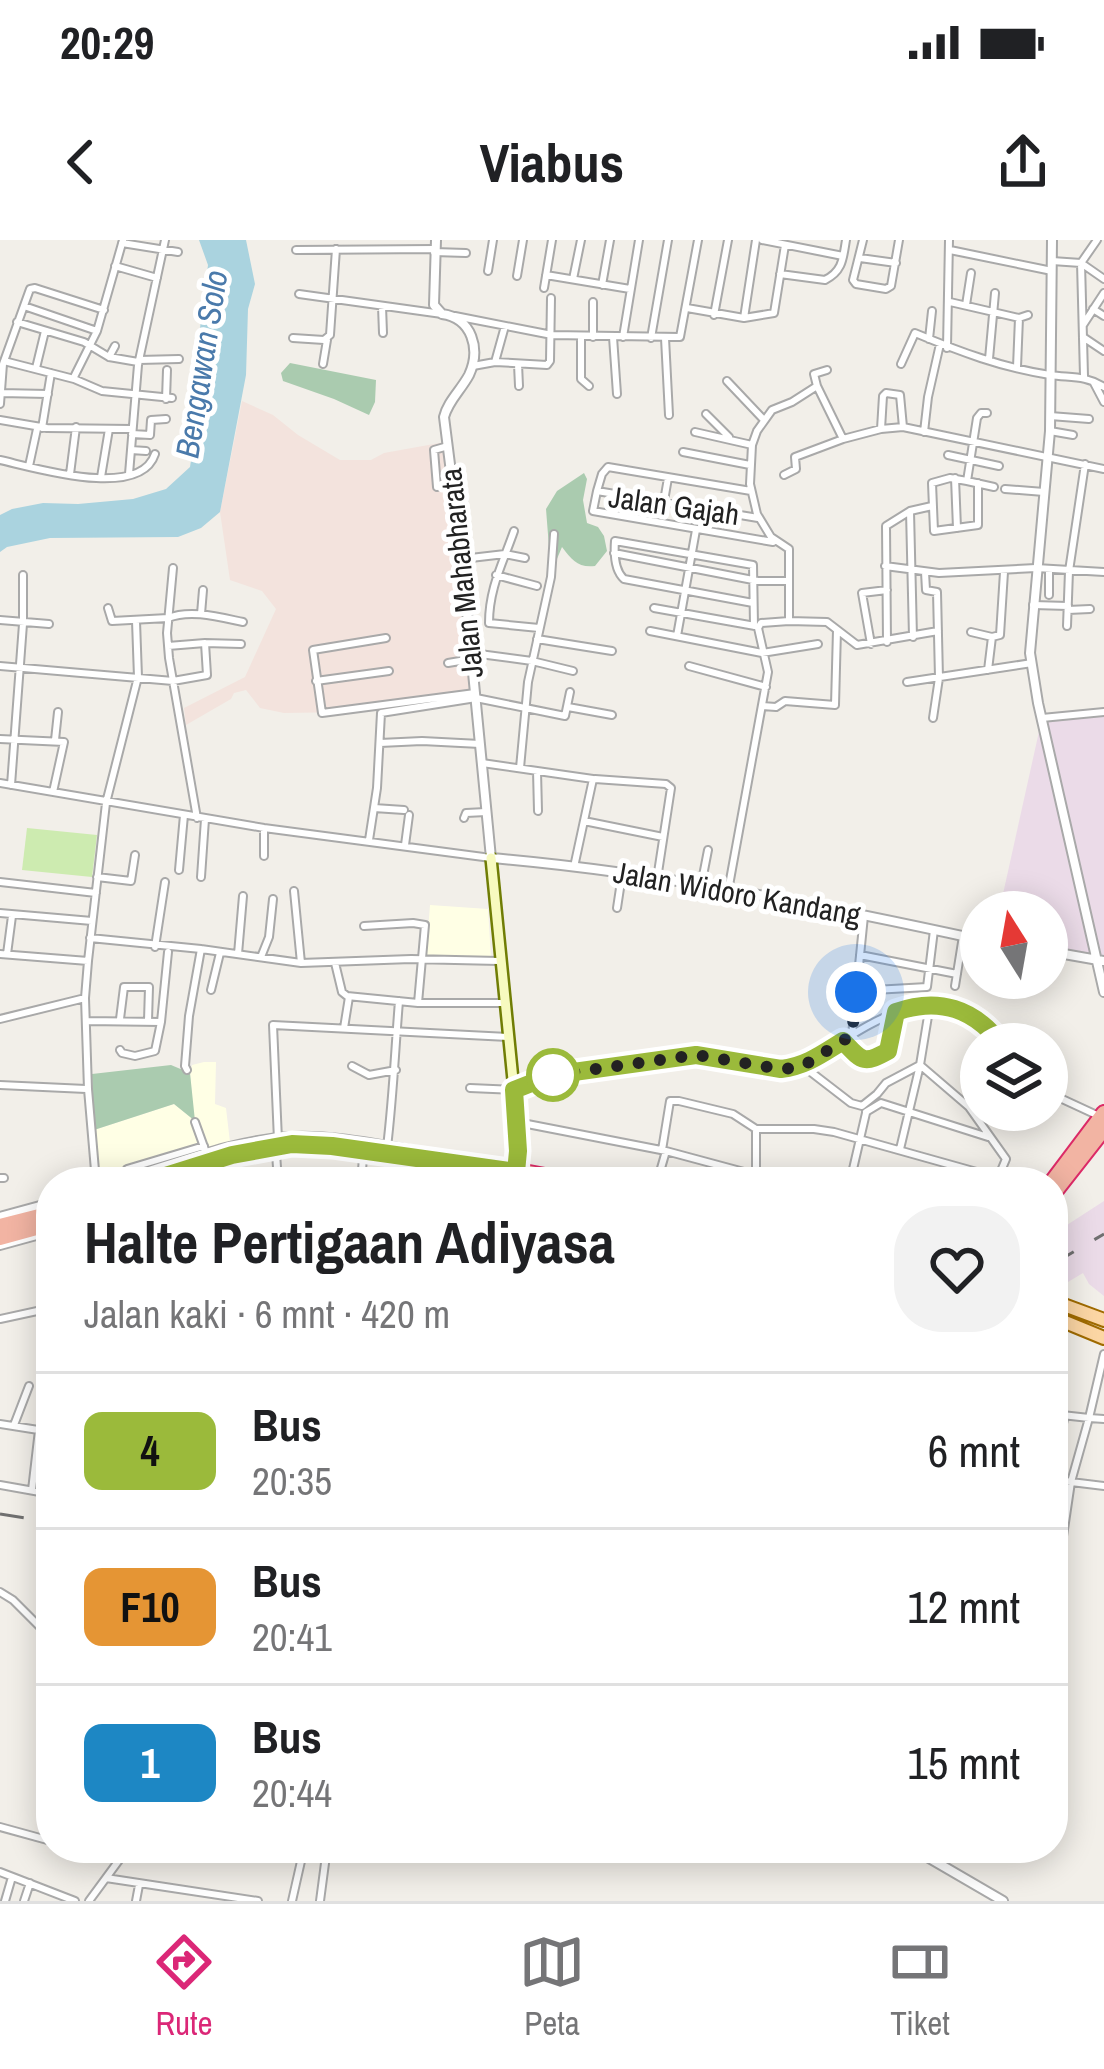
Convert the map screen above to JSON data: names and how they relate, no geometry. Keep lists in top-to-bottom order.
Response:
{
  "streets": {
    "street": ["Jalan Gajah", "Jalan Mahabharata", "Jalan Widoro Kandang"]
  },
  "crossings": [
    ["Jalan Mahabharata", "Jalan Widoro Kandang"]
  ],
  "water": ["Bengawan Solo"],
  "lines": ["bus line 4"],
  "north": "top",
  "page": {
    "status": "20:29",
    "header": "Viabus",
    "heading": ["Halte Pertigaan Adiyasa", "Jalan kaki · 6 mnt · 420 m"],
    "list": [
      {
        "mark": "4",
        "name": "Bus",
        "note": "20:35",
        "value": "6 mnt"
      },
      {
        "mark": "F10",
        "name": "Bus",
        "note": "20:41",
        "value": "12 mnt"
      },
      {
        "mark": "1",
        "name": "Bus",
        "note": "20:44",
        "value": "15 mnt"
      }
    ],
    "tabs": ["Rute", "Peta", "Tiket"]
  }
}
